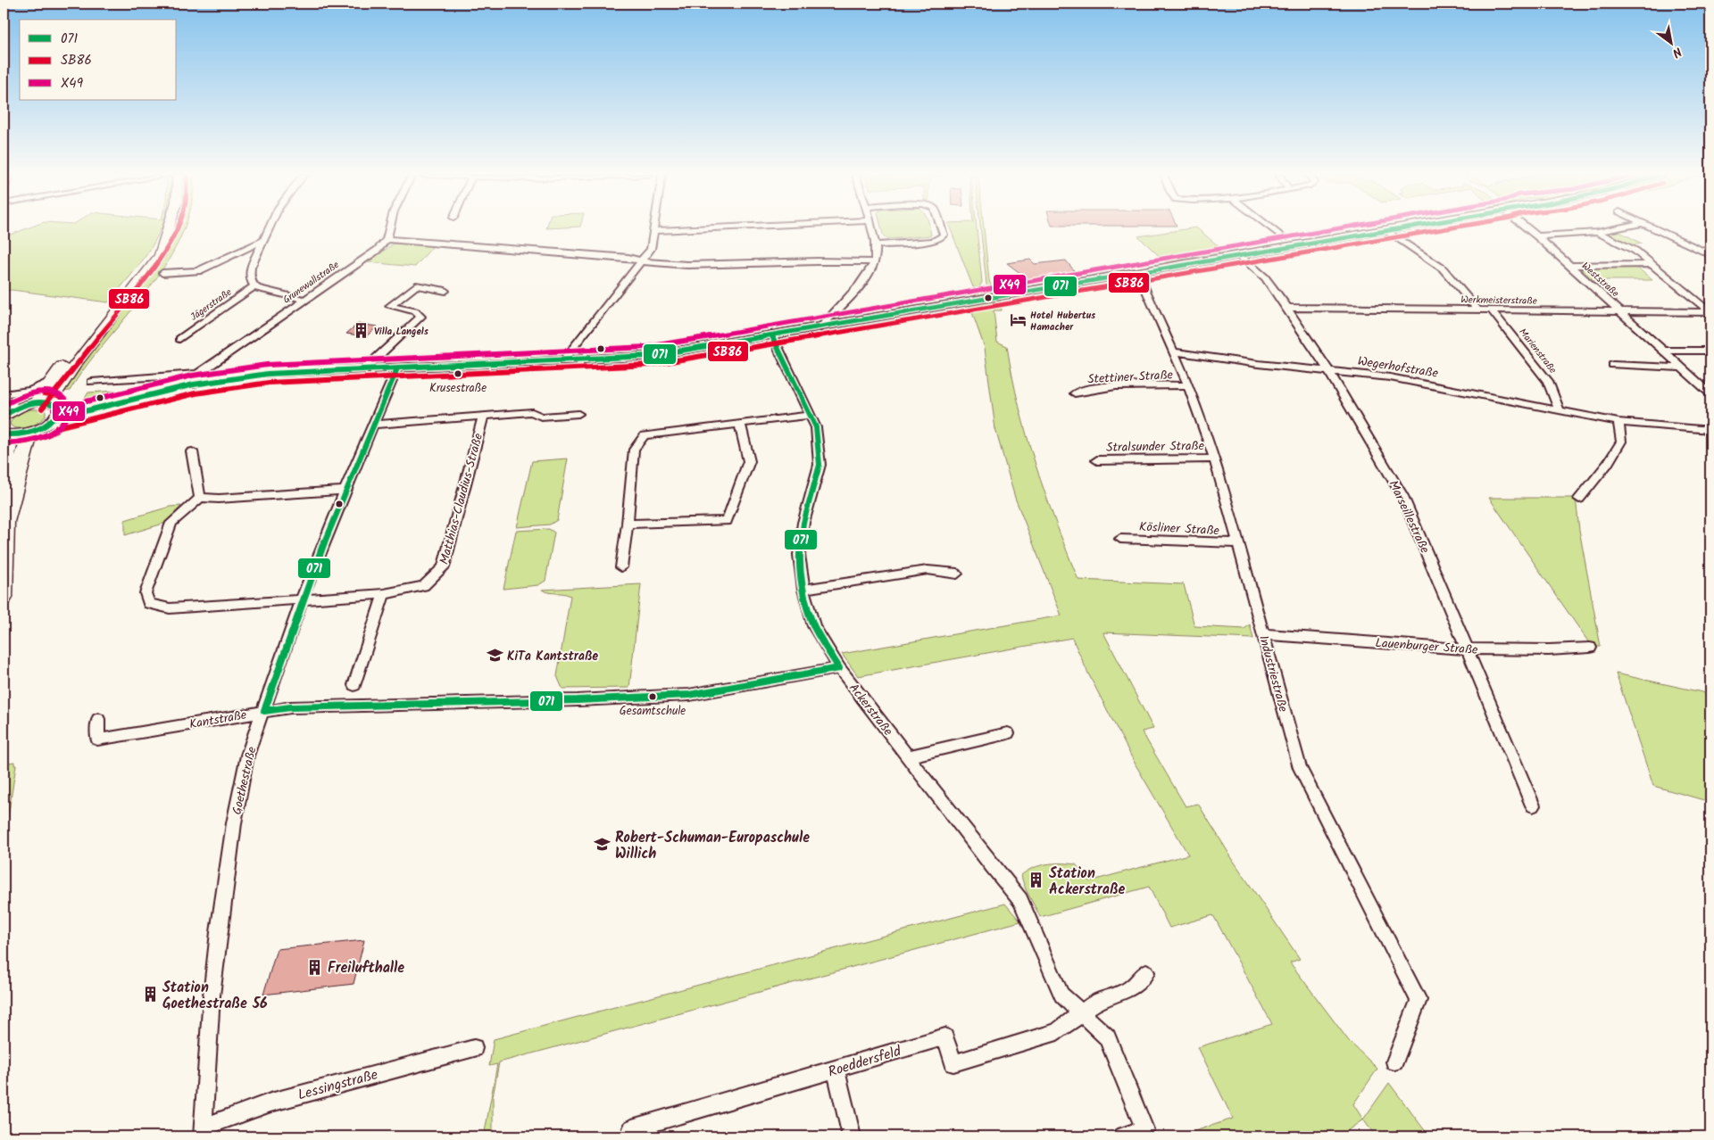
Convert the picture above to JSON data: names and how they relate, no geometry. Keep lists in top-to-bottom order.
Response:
{
  "streets": {
    "street": [
      "Weststraße",
      "Grunewallstraße",
      "Werkmeisterstraße",
      "Jägerstraße",
      "Marienstraße",
      "Wegerhofstraße",
      "Stettiner Straße",
      "Stralsunder Straße",
      "Matthias-Claudius-Straße",
      "Marseillestraße",
      "Kösliner Straße",
      "Lauenburger Straße",
      "Industriestraße",
      "Ackerstraße",
      "Kantstraße",
      "Goethestraße",
      "Roeddersfeld",
      "Lessingstraße"
    ]
  },
  "crossings": [
    ["Weststraße", "Werkmeisterstraße"],
    ["Werkmeisterstraße", "Marienstraße"],
    ["Werkmeisterstraße", "Marseillestraße"],
    ["Marienstraße", "Wegerhofstraße"],
    ["Wegerhofstraße", "Marseillestraße"],
    ["Wegerhofstraße", "Industriestraße"],
    ["Stettiner Straße", "Industriestraße"],
    ["Stralsunder Straße", "Industriestraße"],
    ["Matthias-Claudius-Straße", "Goethestraße"],
    ["Marseillestraße", "Lauenburger Straße"],
    ["Kösliner Straße", "Industriestraße"],
    ["Lauenburger Straße", "Industriestraße"],
    ["Ackerstraße", "Kantstraße"],
    ["Ackerstraße", "Roeddersfeld"],
    ["Kantstraße", "Goethestraße"],
    ["Goethestraße", "Lessingstraße"]
  ],
  "places": {
    "hotel": ["Hotel Hubertus Hamacher"],
    "building": [
      "Villa Langels",
      "Station Ackerstraße",
      "Freilufthalle",
      "Station Goethestraße 56"
    ],
    "other": ["Krusestraße", "Gesamtschule"],
    "school or university": ["KiTa Kantstraße", "Robert-Schuman-Europaschule Willich"]
  },
  "lines": ["transit line 071", "transit line SB86", "transit line X49"],
  "legend": ["071", "SB86", "X49"],
  "north": "bottom right"
}
